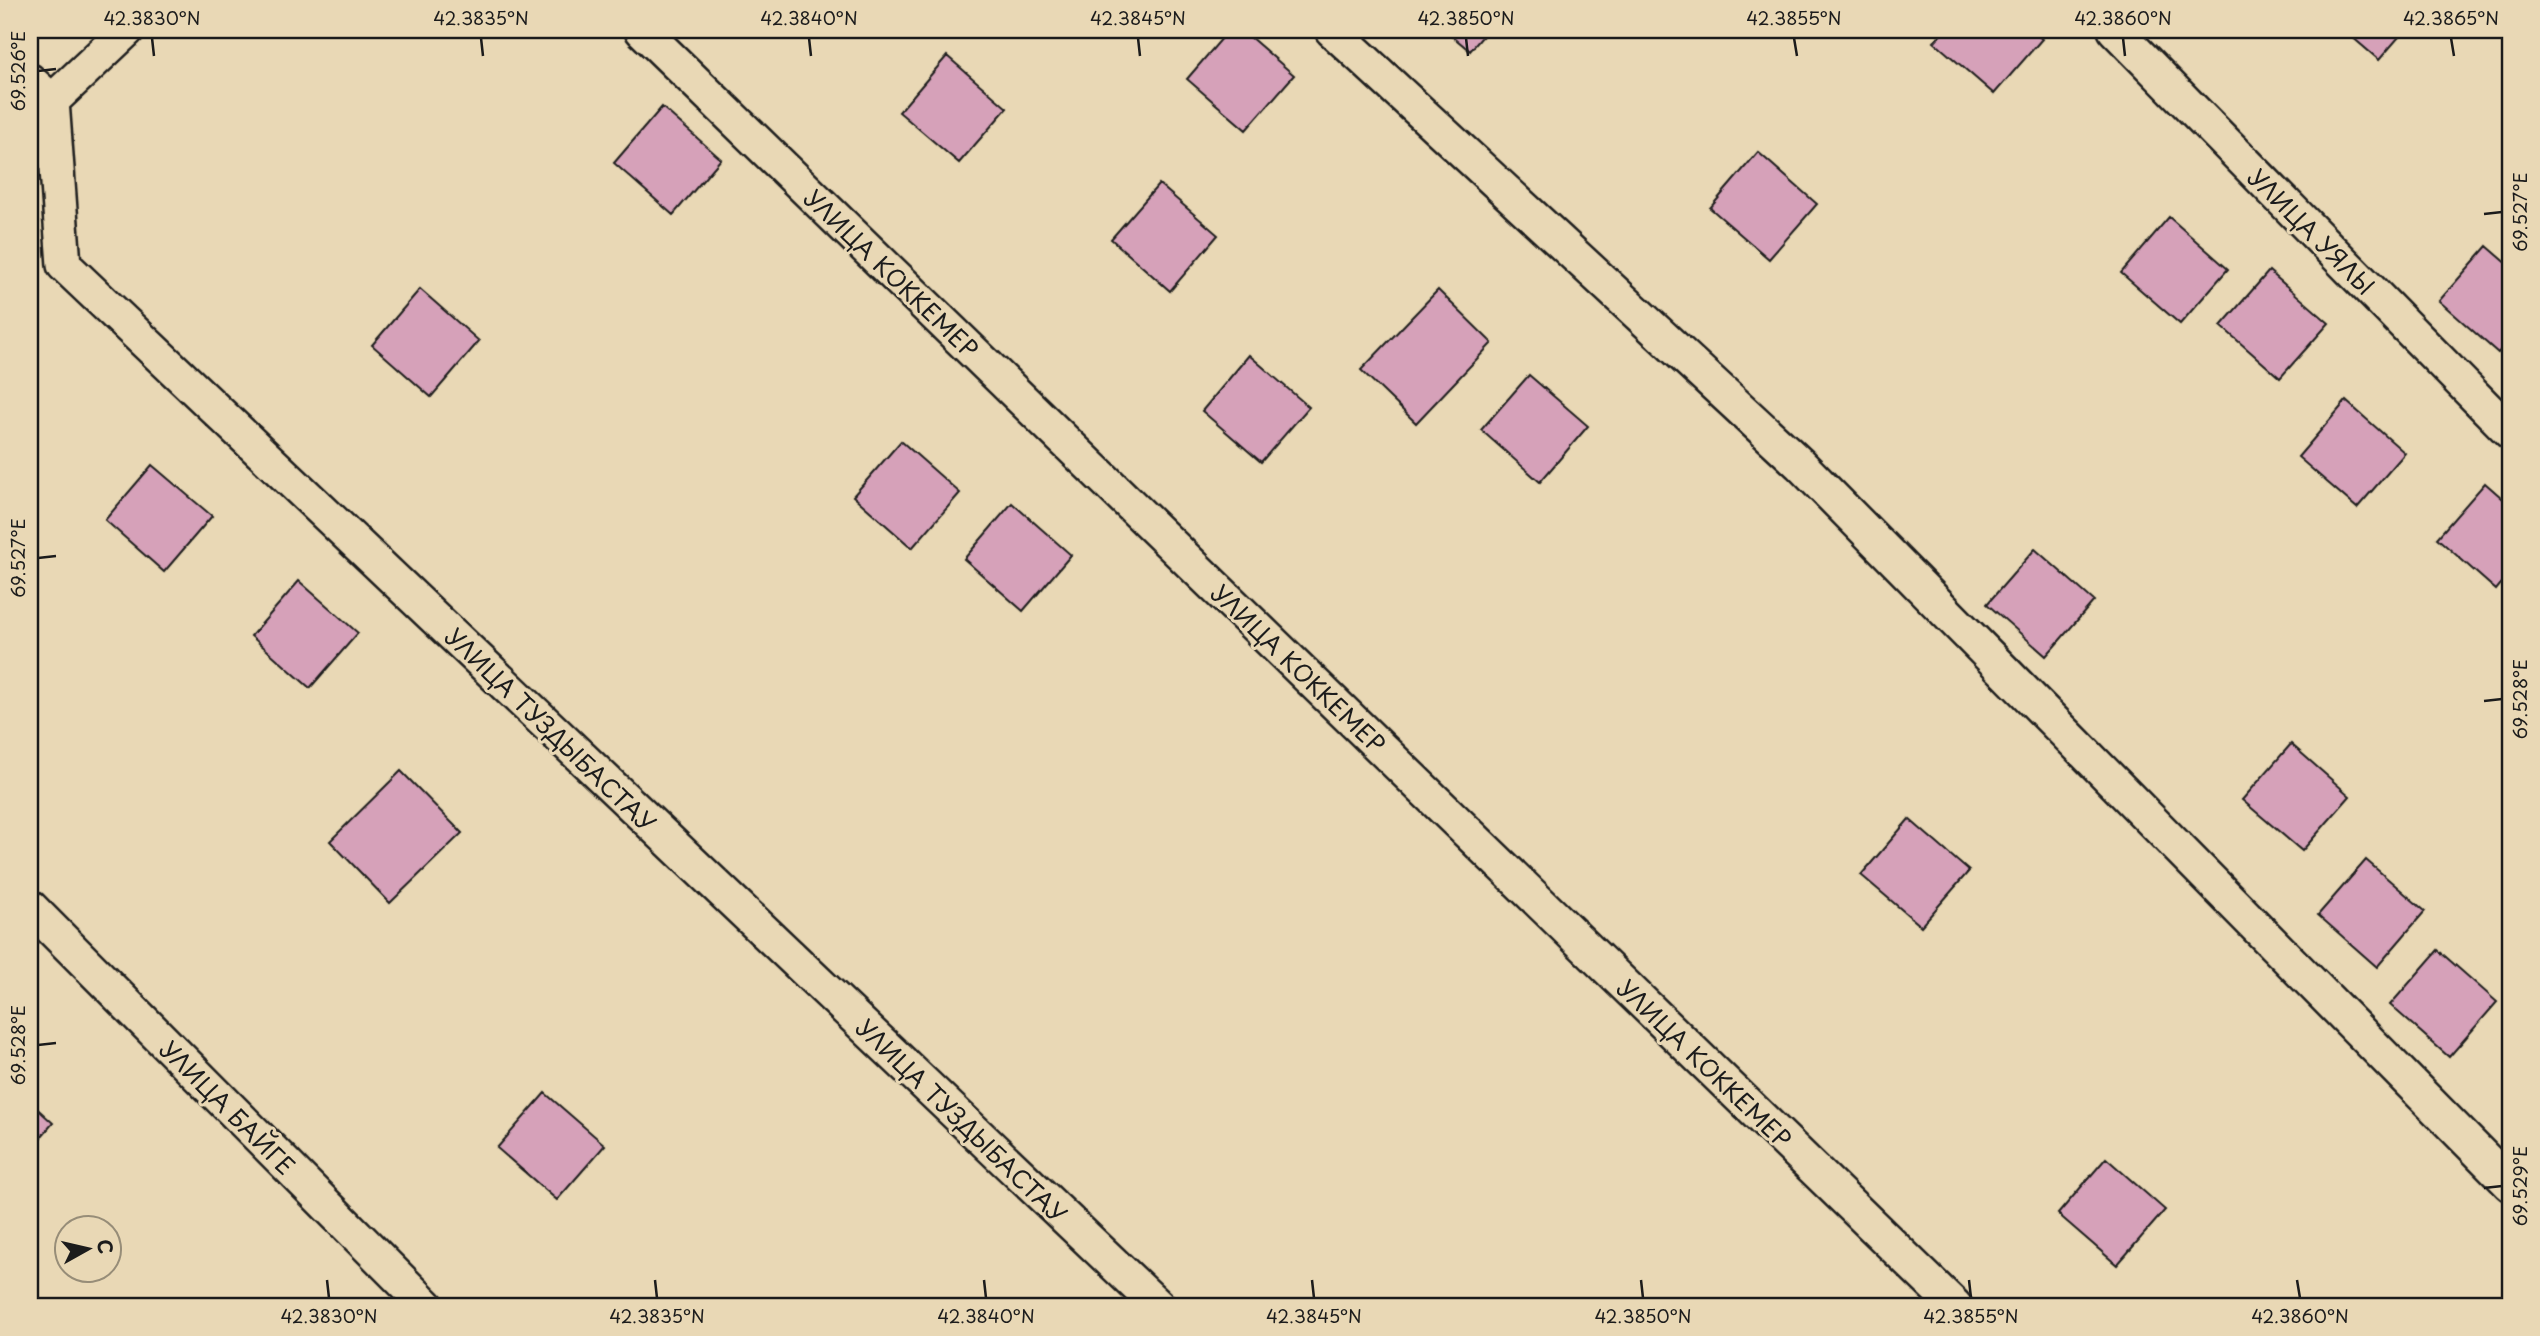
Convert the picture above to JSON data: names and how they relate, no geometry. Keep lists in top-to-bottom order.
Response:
{
  "streets": {
    "street": [
      "УЛИЦА УЯЛЫ",
      "УЛИЦА КОККЕМЕР",
      "УЛИЦА ТУЗДЫБАСТАУ",
      "УЛИЦА БАЙГЕ"
    ]
  },
  "north": "right",
  "coordinates": [
    "42.3830°N",
    "42.3835°N",
    "42.3840°N",
    "42.3845°N",
    "42.3850°N",
    "42.3855°N",
    "42.3860°N",
    "42.3865°N",
    "69.526°E",
    "69.527°E",
    "69.528°E",
    "69.529°E"
  ]
}
